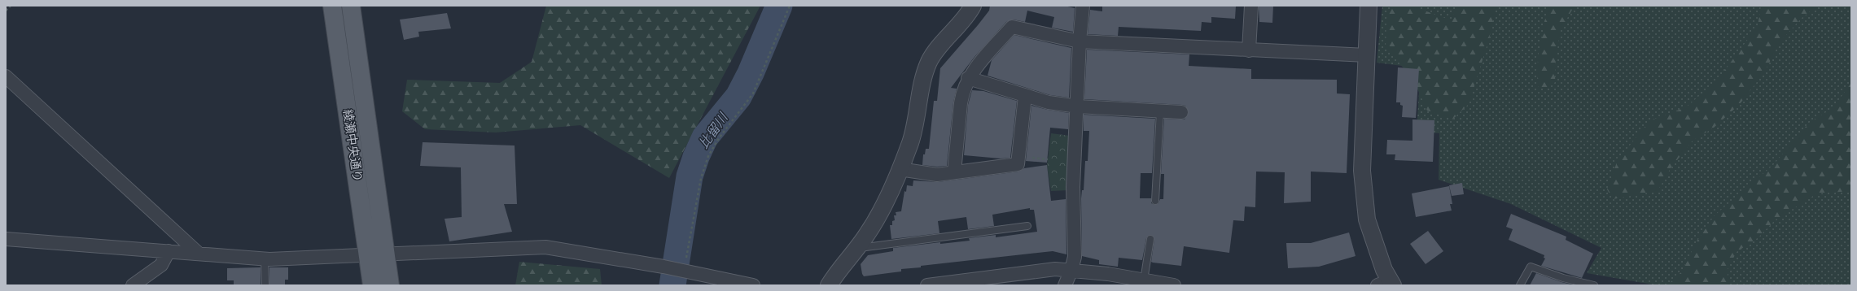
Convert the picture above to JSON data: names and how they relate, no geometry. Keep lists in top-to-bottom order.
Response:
{
  "streets": {
    "main road": ["綾瀬中央通り"]
  },
  "water": ["比留川"]
}
